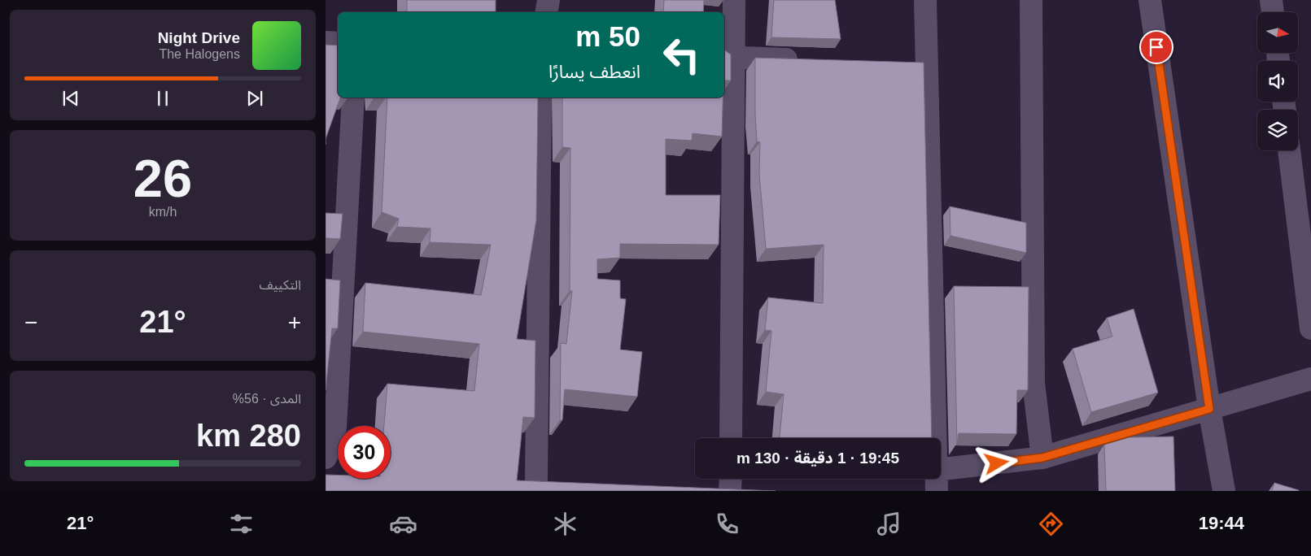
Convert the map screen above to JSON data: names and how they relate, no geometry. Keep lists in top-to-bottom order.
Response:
{
  "north": "right",
  "page": {
    "turn": ["50 m", "انعطف يسارًا"],
    "song": ["Night Drive", "The Halogens"],
    "tile": [
      ["26", "km/h"],
      "التكييف",
      ["المدى · 56%", "280 km"]
    ],
    "heat": ["−", "21°", "+"],
    "limit": "30",
    "trip": "19:45 · 1 دقيقة · 130 m",
    "tabs": ["19:44", "21°"]
  }
}
